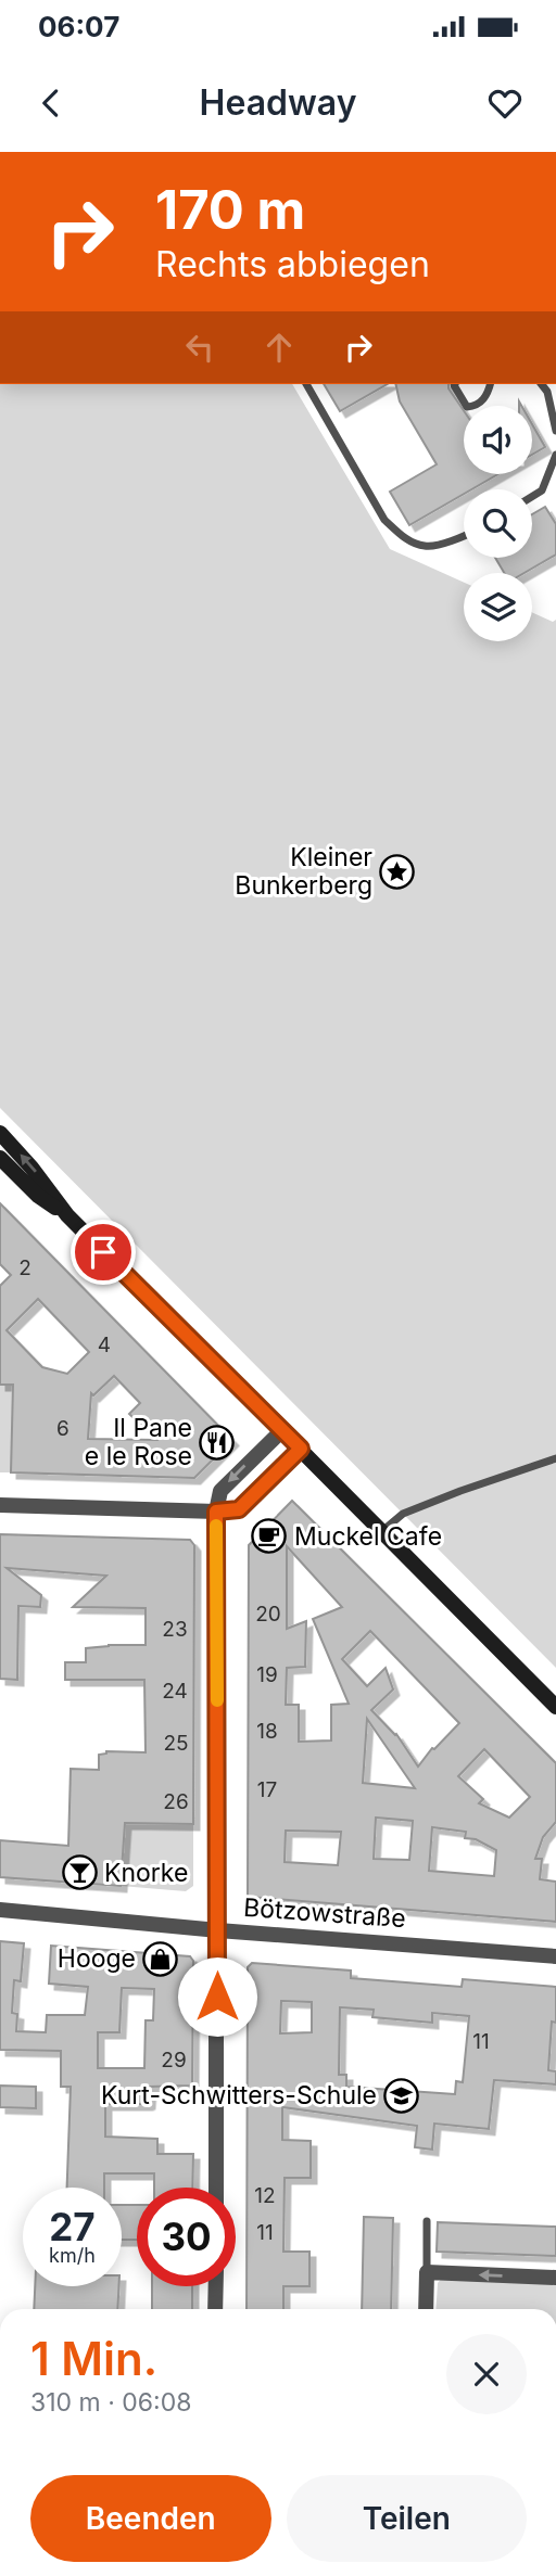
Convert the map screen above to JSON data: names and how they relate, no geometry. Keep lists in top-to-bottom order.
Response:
{
  "streets": {
    "street": ["Bötzowstraße"]
  },
  "places": {
    "place": ["Kleiner Bunkerberg"],
    "restaurant": ["Il Pane e le Rose"],
    "cafe": ["Muckel Cafe"],
    "bar": ["Knorke"],
    "shop": ["Hooge"],
    "school or university": ["Kurt-Schwitters-Schule"]
  },
  "house_numbers": [
    "2",
    "4",
    "6",
    "20",
    "23",
    "19",
    "24",
    "18",
    "25",
    "17",
    "26",
    "11",
    "29",
    "12",
    "11"
  ],
  "page": {
    "status": "06:07",
    "header": "Headway",
    "turn": ["170 m", "Rechts abbiegen"],
    "speed": "27 km/h",
    "limit": "30",
    "heading": ["1 Min.", "310 m · 06:08"],
    "buttons": ["Beenden", "Teilen"]
  }
}
